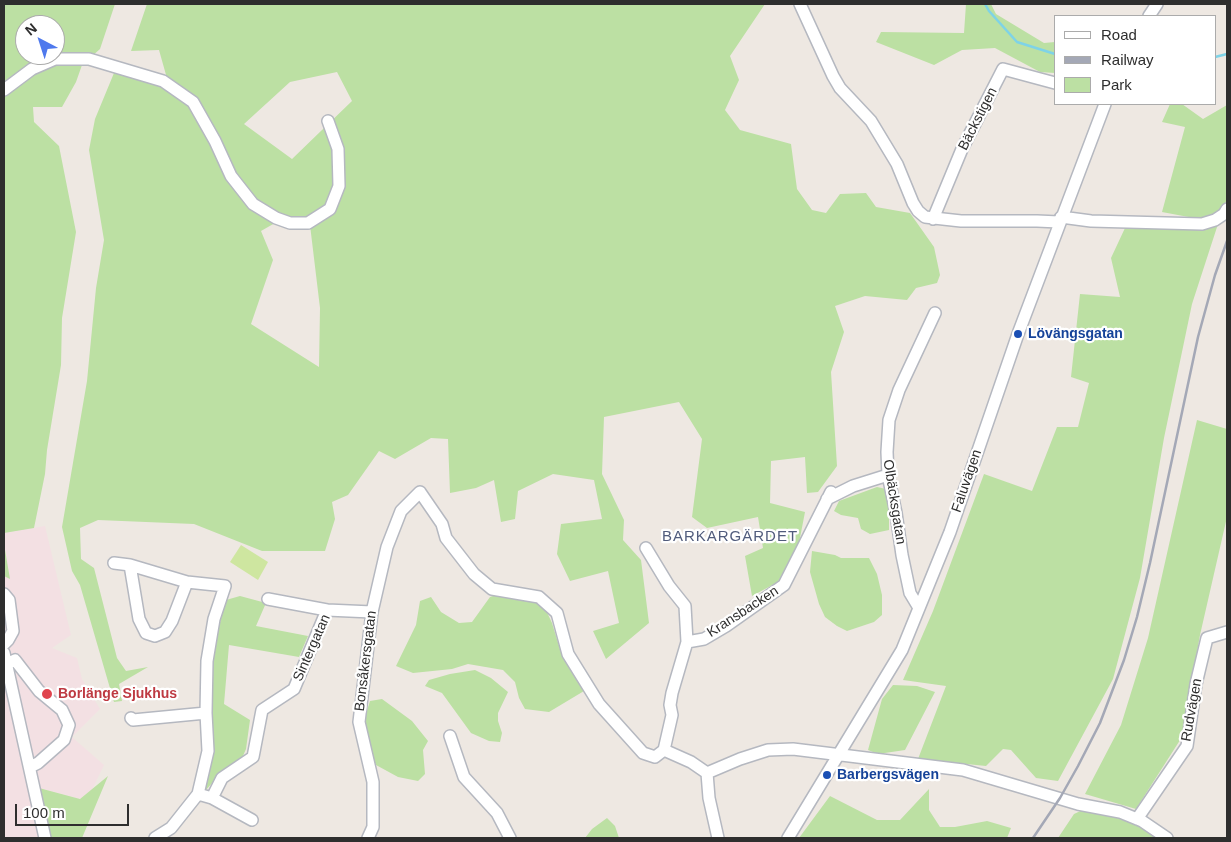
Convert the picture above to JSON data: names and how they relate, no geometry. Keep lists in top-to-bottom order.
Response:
{
  "streets": {
    "street": [
      "Bäckstigen",
      "Faluvägen",
      "Olbäcksgatan",
      "Kransbacken",
      "Sintergatan",
      "Bonsåkersgatan",
      "Rudvägen"
    ]
  },
  "crossings": [
    ["Faluvägen", "Olbäcksgatan"],
    ["Olbäcksgatan", "Kransbacken"],
    ["Sintergatan", "Bonsåkersgatan"]
  ],
  "districts": ["BARKARGÄRDET"],
  "places": ["Lövängsgatan", "Borlänge Sjukhus", "Barbergsvägen"],
  "legend": ["Road", "Railway", "Park"],
  "scale_bar": "100 m",
  "north": "top left"
}
